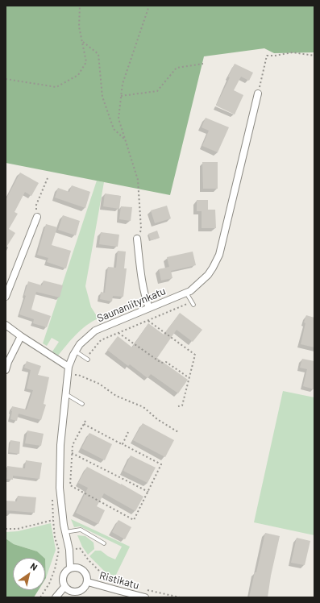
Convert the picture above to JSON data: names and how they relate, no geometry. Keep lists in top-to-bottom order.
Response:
{
  "streets": {
    "street": ["Saunaniitynkatu", "Ristikatu"]
  },
  "crossings": [
    ["Saunaniitynkatu", "Ristikatu"]
  ],
  "north": "top right"
}
